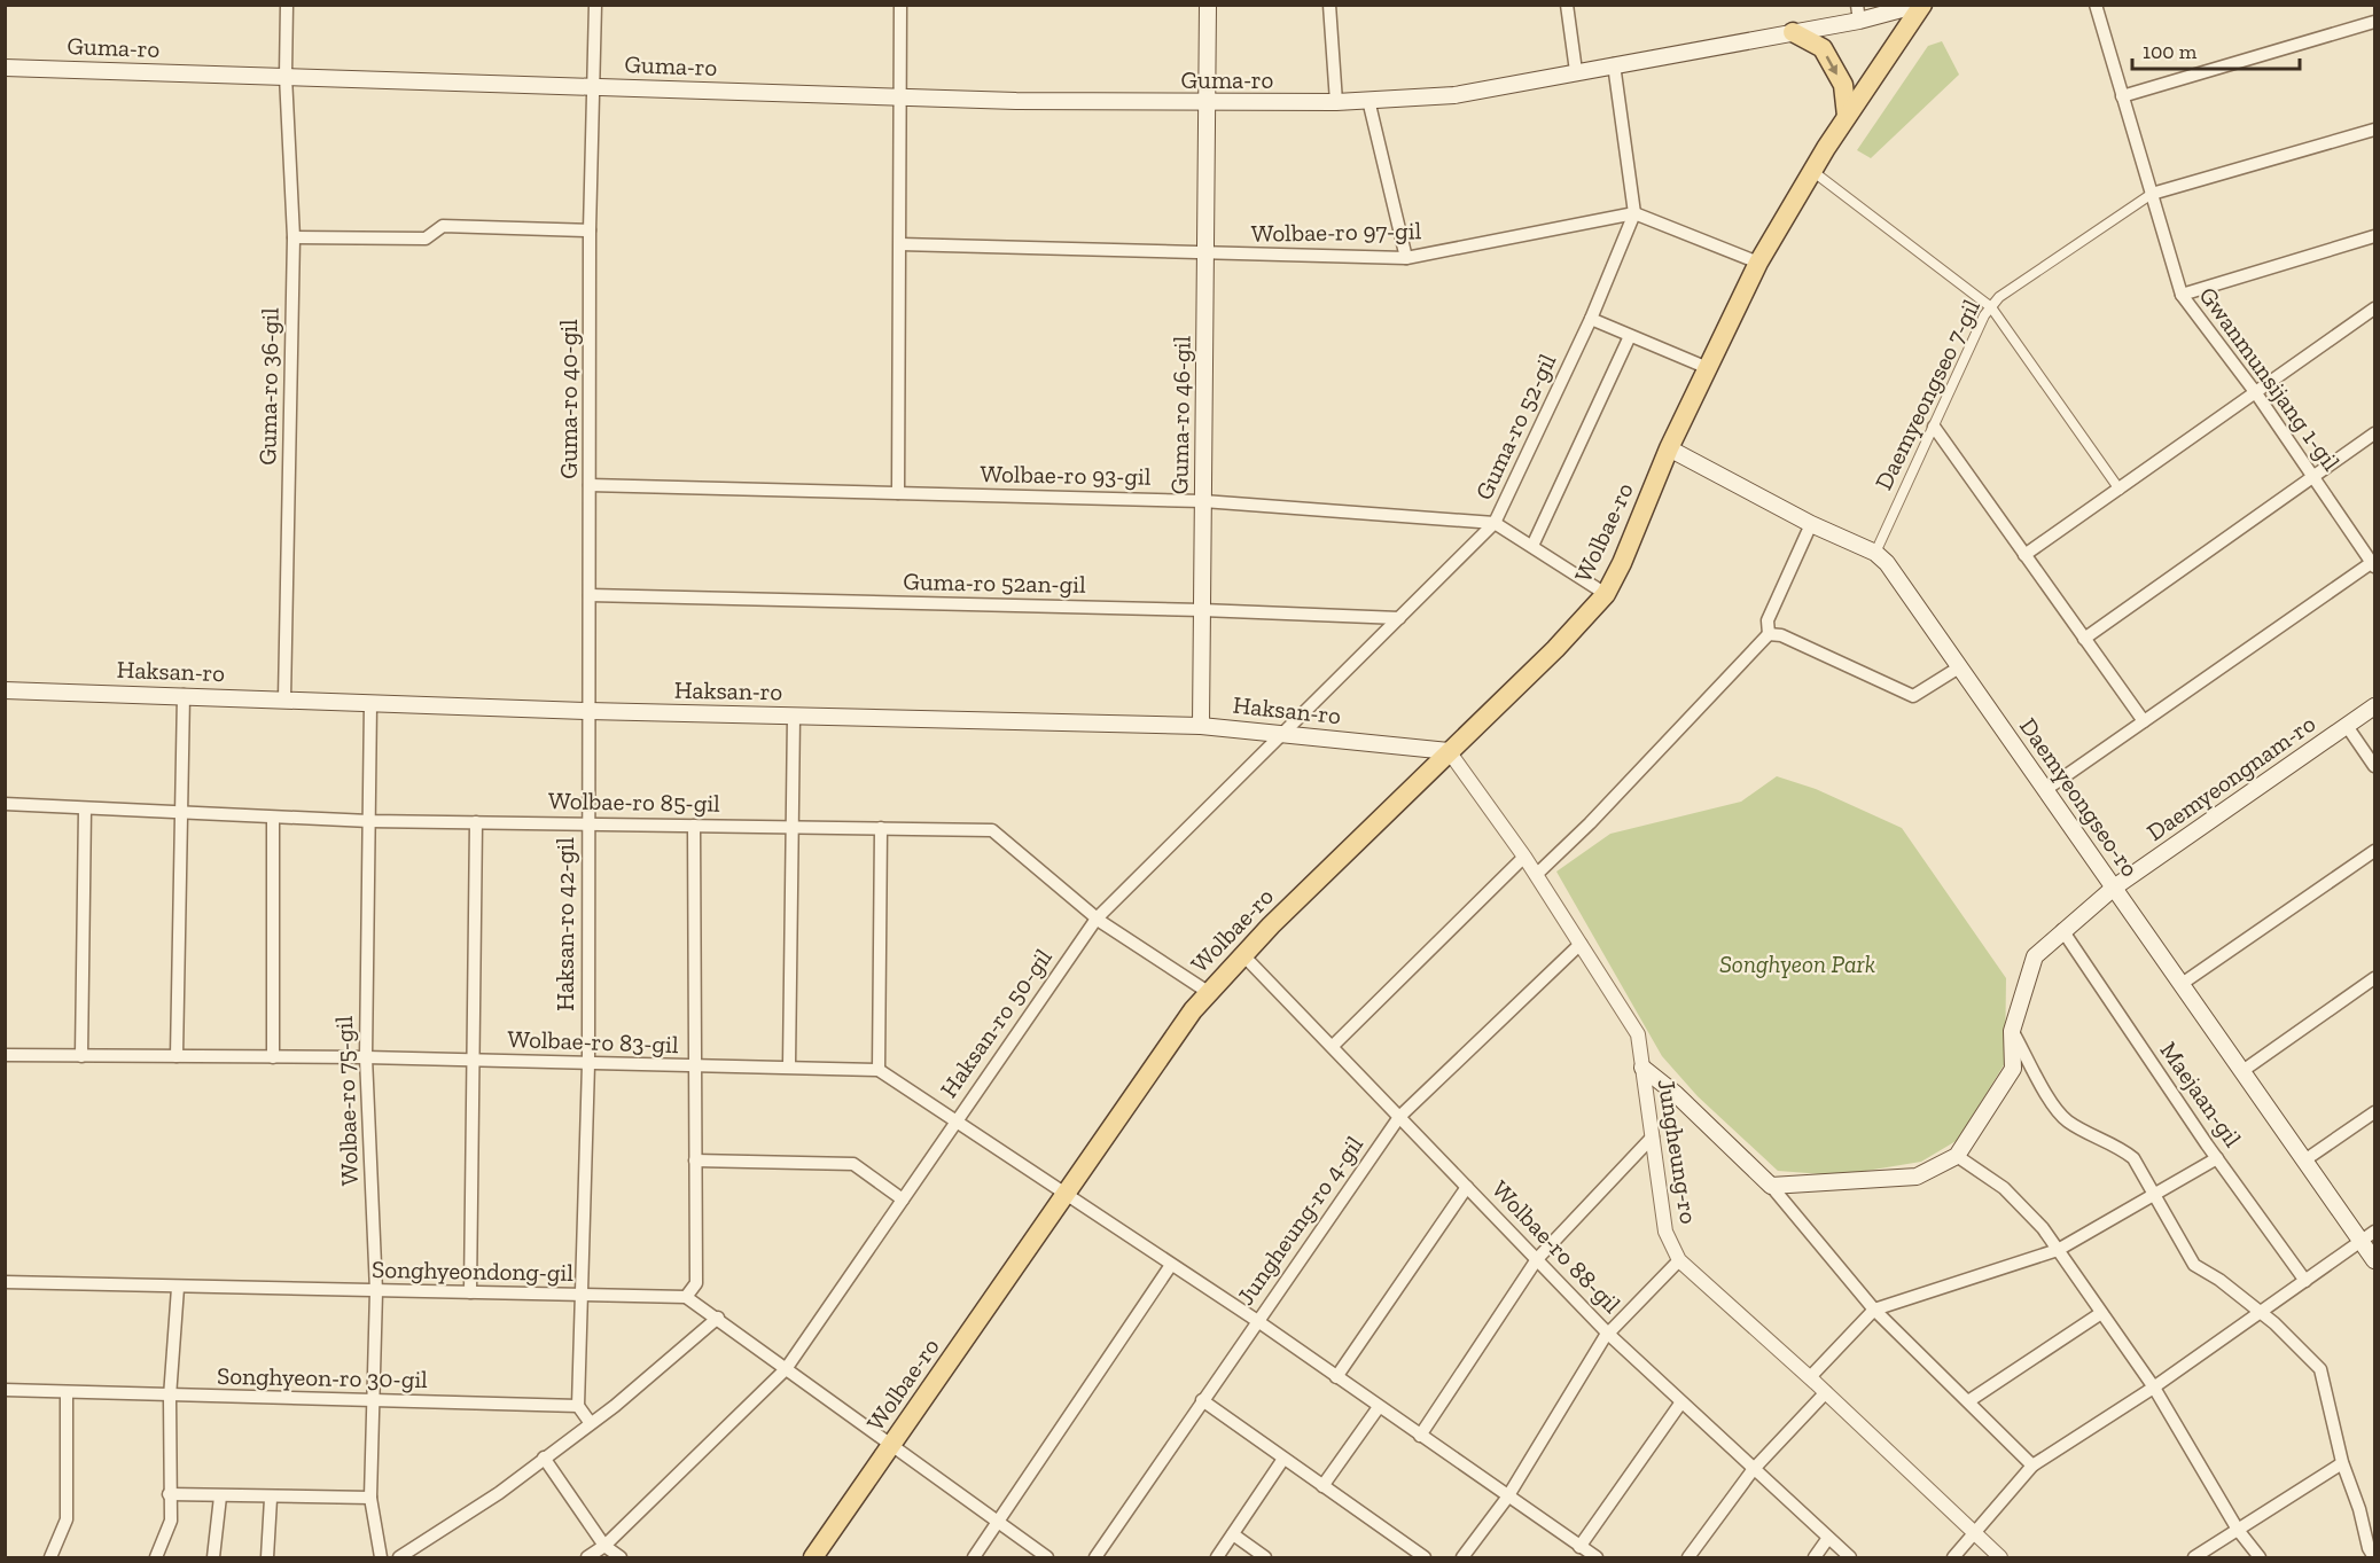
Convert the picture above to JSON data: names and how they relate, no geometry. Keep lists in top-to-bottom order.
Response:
{
  "streets": {
    "main road": [
      "Guma-ro",
      "Guma-ro 46-gil",
      "Wolbae-ro",
      "Haksan-ro",
      "Daemyeongnam-ro",
      "Daemyeongseo-ro"
    ],
    "street": [
      "Wolbae-ro 97-gil",
      "Gwanmunsijang 1-gil",
      "Guma-ro 36-gil",
      "Daemyeongseo 7-gil",
      "Guma-ro 40-gil",
      "Guma-ro 52-gil",
      "Wolbae-ro 93-gil",
      "Guma-ro 52an-gil",
      "Wolbae-ro 85-gil",
      "Haksan-ro 42-gil",
      "Haksan-ro 50-gil",
      "Wolbae-ro 83-gil",
      "Maejaan-gil",
      "Wolbae-ro 75-gil",
      "Jungheung-ro",
      "Jungheung-ro 4-gil",
      "Wolbae-ro 88-gil",
      "Songhyeondong-gil",
      "Songhyeon-ro 30-gil"
    ]
  },
  "crossings": [
    ["Guma-ro", "Guma-ro 36-gil"],
    ["Guma-ro", "Guma-ro 40-gil"],
    ["Guma-ro", "Guma-ro 46-gil"],
    ["Guma-ro", "Wolbae-ro"],
    ["Wolbae-ro 97-gil", "Guma-ro 46-gil"],
    ["Wolbae-ro 97-gil", "Guma-ro 52-gil"],
    ["Gwanmunsijang 1-gil", "Daemyeongseo 7-gil"],
    ["Guma-ro 36-gil", "Haksan-ro"],
    ["Daemyeongseo 7-gil", "Daemyeongseo-ro"],
    ["Guma-ro 40-gil", "Wolbae-ro 93-gil"],
    ["Guma-ro 40-gil", "Guma-ro 52an-gil"],
    ["Guma-ro 40-gil", "Haksan-ro"],
    ["Guma-ro 40-gil", "Haksan-ro 42-gil"],
    ["Guma-ro 46-gil", "Wolbae-ro 93-gil"],
    ["Guma-ro 46-gil", "Guma-ro 52an-gil"],
    ["Guma-ro 46-gil", "Haksan-ro"],
    ["Guma-ro 52-gil", "Wolbae-ro 93-gil"],
    ["Guma-ro 52-gil", "Guma-ro 52an-gil"],
    ["Guma-ro 52-gil", "Haksan-ro"],
    ["Guma-ro 52-gil", "Haksan-ro 50-gil"],
    ["Wolbae-ro 93-gil", "Wolbae-ro"],
    ["Wolbae-ro", "Haksan-ro"],
    ["Wolbae-ro", "Daemyeongseo-ro"],
    ["Wolbae-ro", "Wolbae-ro 85-gil"],
    ["Wolbae-ro", "Wolbae-ro 83-gil"],
    ["Wolbae-ro", "Jungheung-ro"],
    ["Wolbae-ro", "Wolbae-ro 88-gil"],
    ["Haksan-ro", "Haksan-ro 42-gil"],
    ["Haksan-ro", "Haksan-ro 50-gil"],
    ["Haksan-ro", "Wolbae-ro 75-gil"],
    ["Haksan-ro", "Jungheung-ro"],
    ["Daemyeongnam-ro", "Daemyeongseo-ro"],
    ["Wolbae-ro 85-gil", "Haksan-ro 42-gil"],
    ["Wolbae-ro 85-gil", "Haksan-ro 50-gil"],
    ["Wolbae-ro 85-gil", "Wolbae-ro 75-gil"],
    ["Haksan-ro 42-gil", "Wolbae-ro 83-gil"],
    ["Haksan-ro 42-gil", "Songhyeondong-gil"],
    ["Haksan-ro 42-gil", "Songhyeon-ro 30-gil"],
    ["Haksan-ro 50-gil", "Wolbae-ro 83-gil"],
    ["Wolbae-ro 83-gil", "Wolbae-ro 75-gil"],
    ["Wolbae-ro 83-gil", "Jungheung-ro 4-gil"],
    ["Wolbae-ro 75-gil", "Songhyeondong-gil"],
    ["Wolbae-ro 75-gil", "Songhyeon-ro 30-gil"],
    ["Jungheung-ro", "Jungheung-ro 4-gil"],
    ["Jungheung-ro 4-gil", "Wolbae-ro 88-gil"]
  ],
  "parks": ["Songhyeon Park"],
  "scale_bar": "100 m"
}
